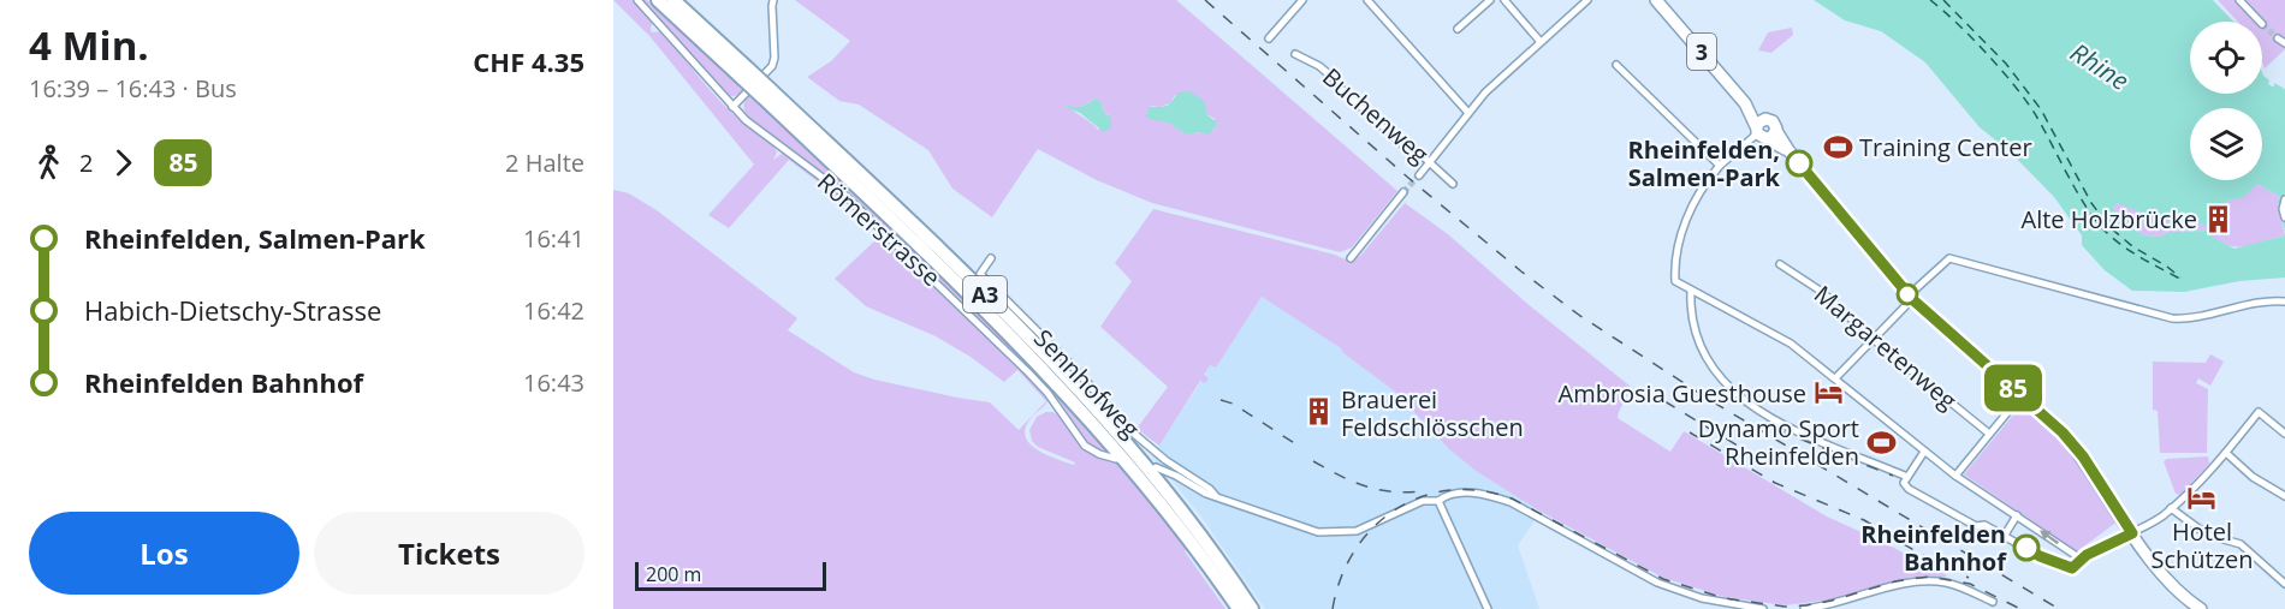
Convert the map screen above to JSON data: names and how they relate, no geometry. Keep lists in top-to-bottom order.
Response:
{
  "streets": {
    "highway": ["A3"],
    "main road": ["3"],
    "street": [
      "Buchenweg",
      "Römerstrasse",
      "Margaretenweg",
      "Sennhofweg"
    ]
  },
  "water": ["Rhine"],
  "places": {
    "sports": ["Training Center", "Dynamo Sport Rheinfelden"],
    "other": ["Rheinfelden, Salmen-Park", "Rheinfelden Bahnhof"],
    "building": ["Alte Holzbrücke", "Brauerei Feldschlösschen"],
    "hotel": ["Ambrosia Guesthouse", "Hotel Schützen"]
  },
  "lines": ["bus line 85"],
  "scale_bar": "200 m",
  "page": {
    "heading": ["4 Min.", "16:39 – 16:43 · Bus", "CHF 4.35"],
    "on_map": "85",
    "legs": ["2", "85", "2 Halte"],
    "list": [
      {
        "name": "Rheinfelden, Salmen-Park",
        "value": "16:41"
      },
      {
        "name": "Habich-Dietschy-Strasse",
        "value": "16:42"
      },
      {
        "name": "Rheinfelden Bahnhof",
        "value": "16:43"
      }
    ],
    "buttons": ["Los", "Tickets"],
    "scale": "200 m"
  }
}
